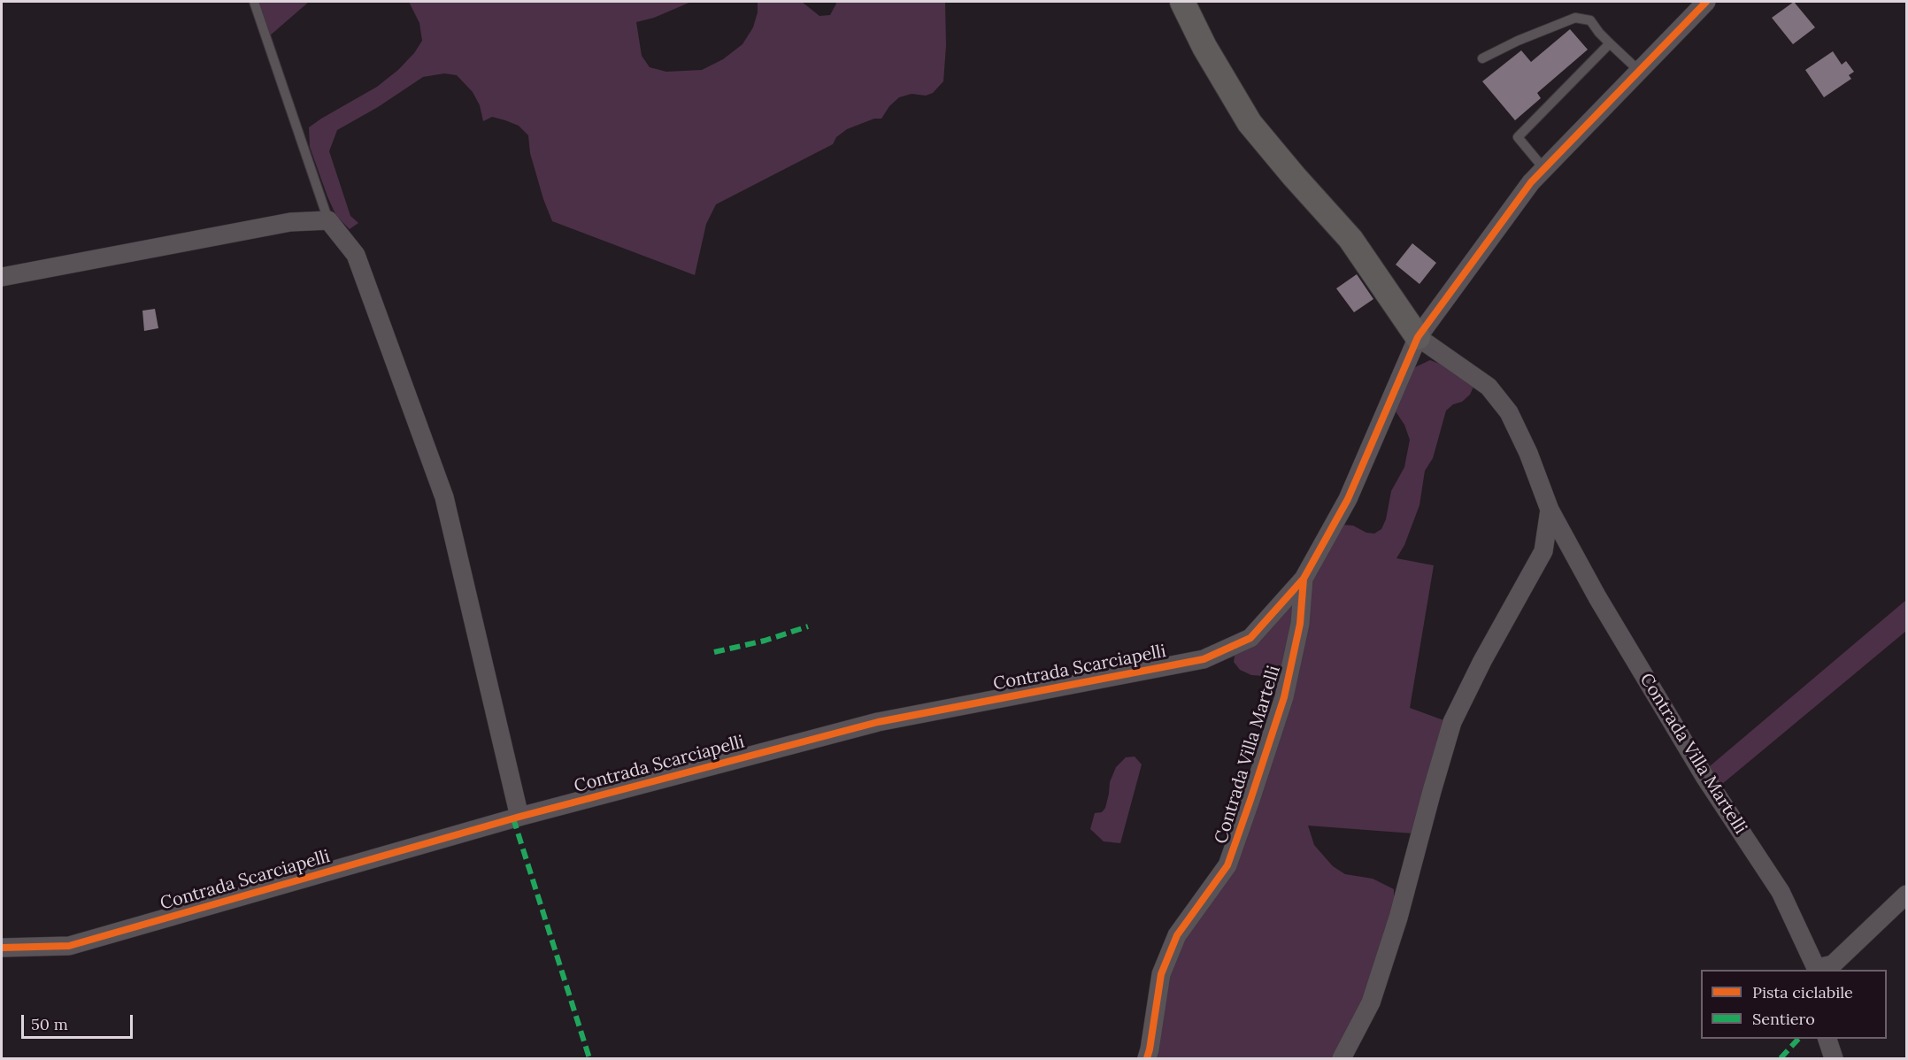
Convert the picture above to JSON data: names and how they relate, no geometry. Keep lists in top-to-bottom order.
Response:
{
  "streets": {
    "street": ["Contrada Scarciapelli", "Contrada Villa Martelli"]
  },
  "crossings": [
    ["Contrada Scarciapelli", "Contrada Villa Martelli"]
  ],
  "legend": ["Pista ciclabile", "Sentiero"],
  "scale_bar": "50 m"
}
